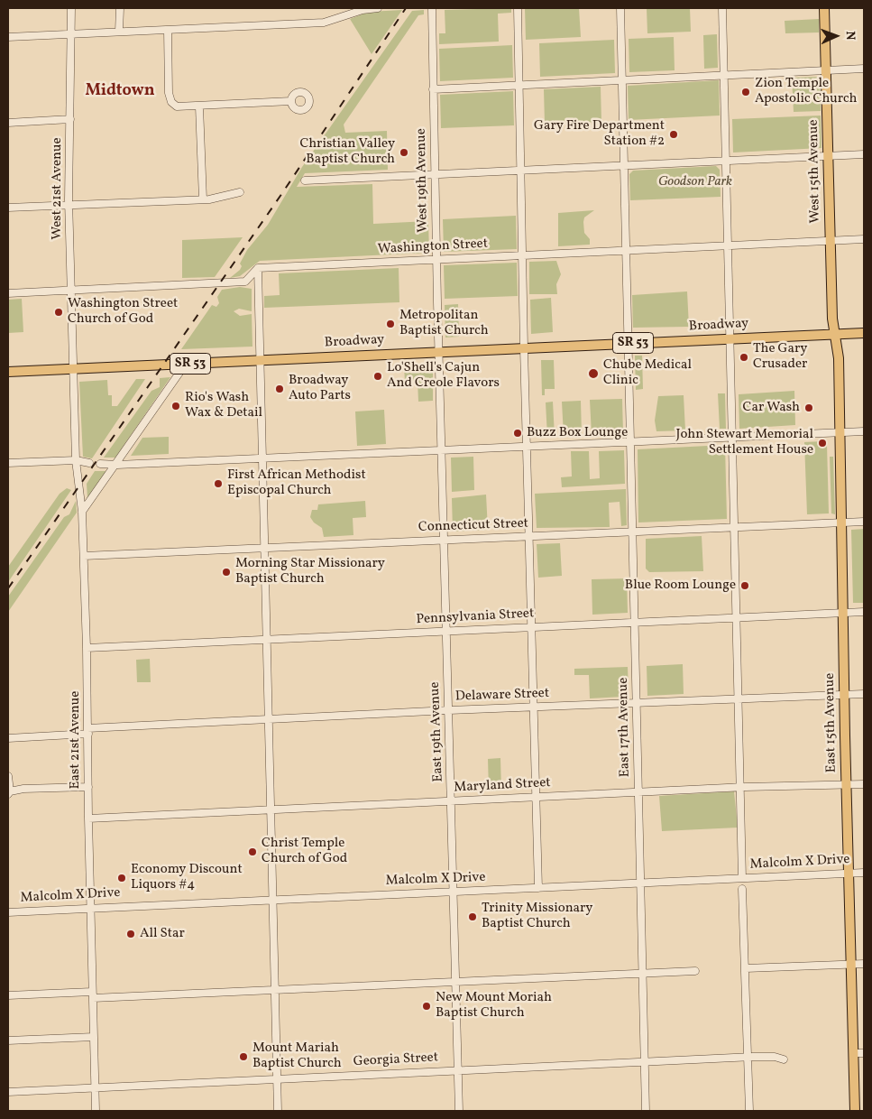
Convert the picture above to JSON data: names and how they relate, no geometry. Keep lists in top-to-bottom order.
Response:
{
  "streets": {
    "main road": [
      "West 15th Avenue",
      "Broadway",
      "SR 53",
      "East 15th Avenue"
    ],
    "street": [
      "West 19th Avenue",
      "West 21st Avenue",
      "Washington Street",
      "Connecticut Street",
      "Pennsylvania Street",
      "Delaware Street",
      "East 17th Avenue",
      "East 19th Avenue",
      "East 21st Avenue",
      "Maryland Street",
      "Malcolm X Drive",
      "Georgia Street"
    ]
  },
  "crossings": [
    ["West 15th Avenue", "Washington Street"],
    ["West 15th Avenue", "Broadway"],
    ["West 15th Avenue", "East 15th Avenue"],
    ["West 19th Avenue", "Washington Street"],
    ["West 19th Avenue", "Broadway"],
    ["West 19th Avenue", "East 19th Avenue"],
    ["West 21st Avenue", "Broadway"],
    ["West 21st Avenue", "East 21st Avenue"],
    ["Washington Street", "East 17th Avenue"],
    ["Broadway", "East 15th Avenue"],
    ["Broadway", "East 17th Avenue"],
    ["Broadway", "East 19th Avenue"],
    ["Broadway", "East 21st Avenue"],
    ["Connecticut Street", "East 15th Avenue"],
    ["Connecticut Street", "East 17th Avenue"],
    ["Connecticut Street", "East 19th Avenue"],
    ["Connecticut Street", "East 21st Avenue"],
    ["Pennsylvania Street", "East 15th Avenue"],
    ["Pennsylvania Street", "East 17th Avenue"],
    ["Pennsylvania Street", "East 19th Avenue"],
    ["Pennsylvania Street", "East 21st Avenue"],
    ["Delaware Street", "East 15th Avenue"],
    ["Delaware Street", "East 17th Avenue"],
    ["Delaware Street", "East 19th Avenue"],
    ["Delaware Street", "East 21st Avenue"],
    ["East 15th Avenue", "Maryland Street"],
    ["East 15th Avenue", "Malcolm X Drive"],
    ["East 17th Avenue", "Maryland Street"],
    ["East 17th Avenue", "Malcolm X Drive"],
    ["East 17th Avenue", "Georgia Street"],
    ["East 19th Avenue", "Maryland Street"],
    ["East 19th Avenue", "Malcolm X Drive"],
    ["East 19th Avenue", "Georgia Street"],
    ["East 21st Avenue", "Maryland Street"],
    ["East 21st Avenue", "Malcolm X Drive"],
    ["East 21st Avenue", "Georgia Street"]
  ],
  "districts": ["Midtown"],
  "parks": ["Goodson Park"],
  "places": [
    "Zion Temple Apostolic Church",
    "Gary Fire Department Station #2",
    "Christian Valley Baptist Church",
    "Washington Street Church of God",
    "Metropolitan Baptist Church",
    "The Gary Crusader",
    "Chube Medical Clinic",
    "Lo'Shell's Cajun And Creole Flavors",
    "Broadway Auto Parts",
    "Rio's Wash Wax & Detail",
    "Car Wash",
    "Buzz Box Lounge",
    "John Stewart Memorial Settlement House",
    "First African Methodist Episcopal Church",
    "Morning Star Missionary Baptist Church",
    "Blue Room Lounge",
    "Christ Temple Church of God",
    "Economy Discount Liquors #4",
    "Trinity Missionary Baptist Church",
    "All Star",
    "New Mount Moriah Baptist Church",
    "Mount Mariah Baptist Church"
  ],
  "north": "right"
}
